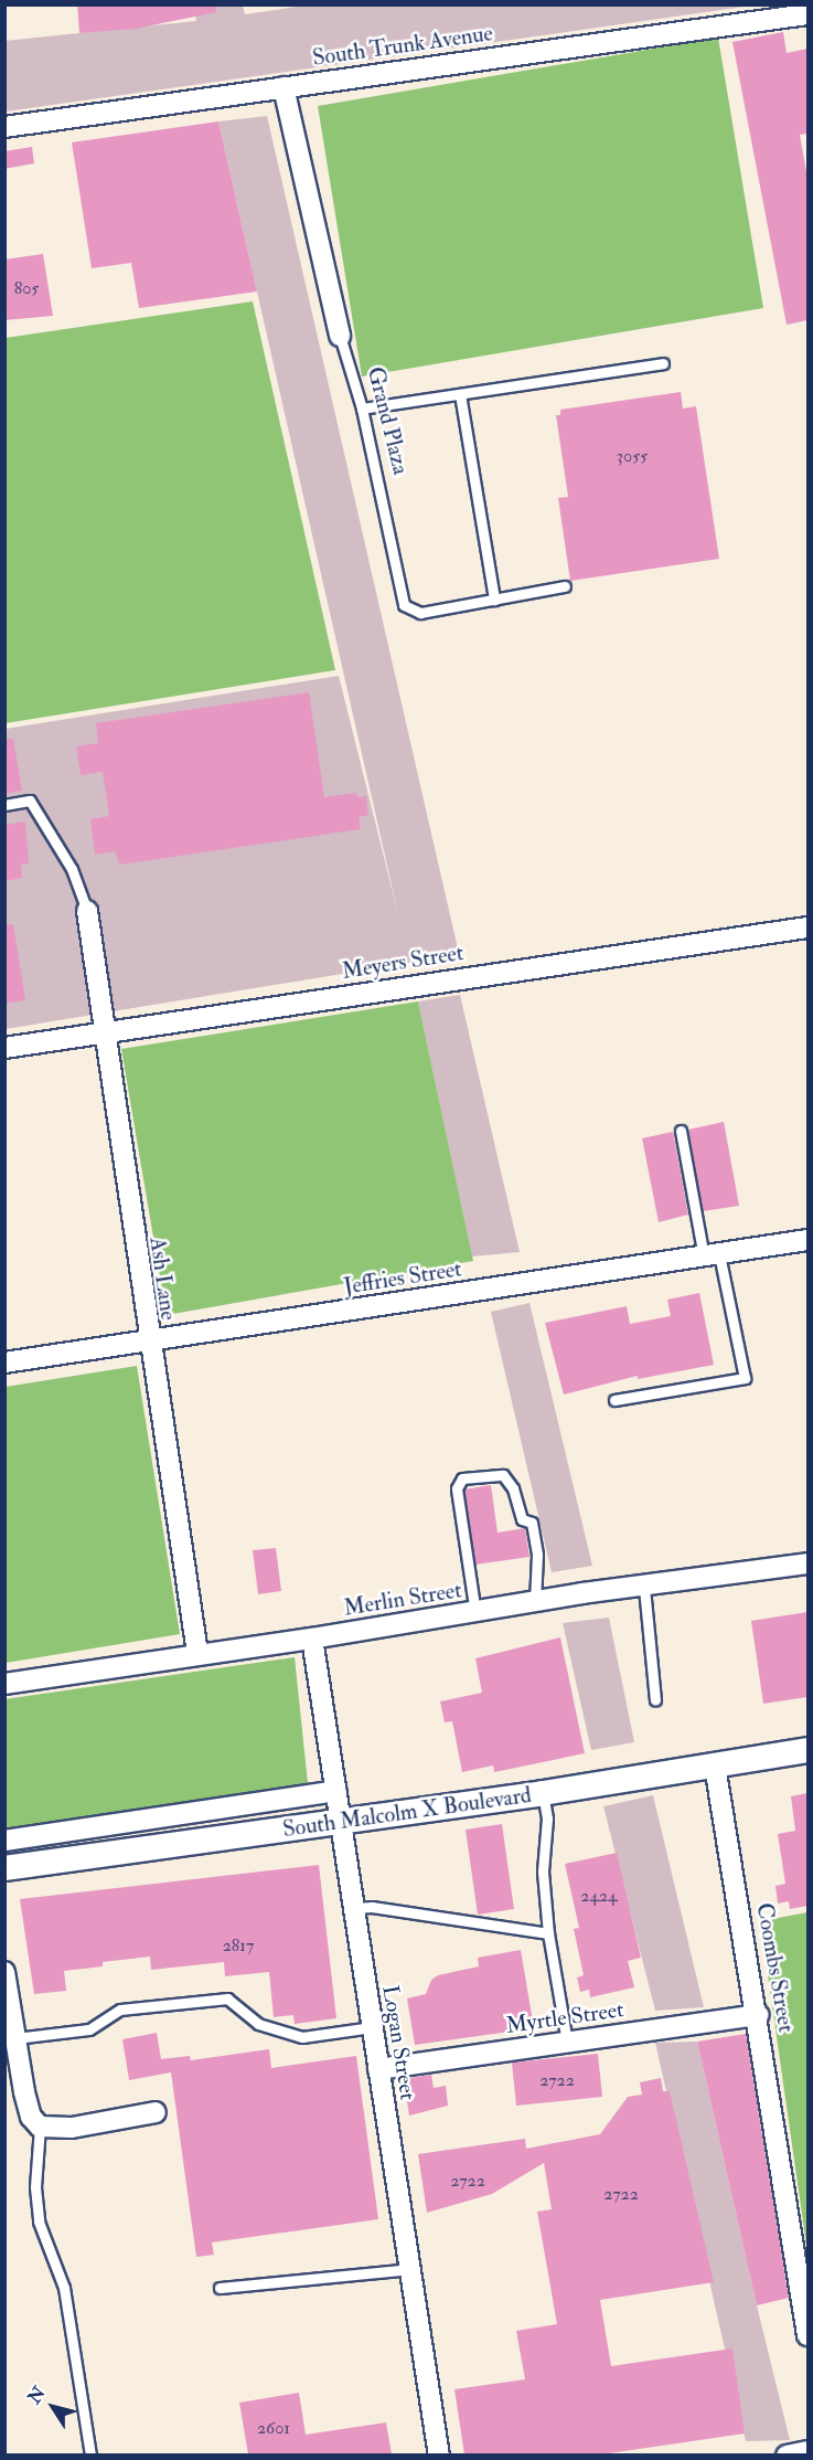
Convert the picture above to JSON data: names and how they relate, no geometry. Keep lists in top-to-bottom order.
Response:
{
  "streets": {
    "street": [
      "South Trunk Avenue",
      "Grand Plaza",
      "Meyers Street",
      "Jeffries Street",
      "Ash Lane",
      "Merlin Street",
      "South Malcolm X Boulevard",
      "Coombs Street",
      "Myrtle Street",
      "Logan Street"
    ]
  },
  "crossings": [
    ["South Trunk Avenue", "Grand Plaza"],
    ["Meyers Street", "Ash Lane"],
    ["Jeffries Street", "Ash Lane"],
    ["Ash Lane", "Merlin Street"],
    ["Merlin Street", "Logan Street"],
    ["South Malcolm X Boulevard", "Coombs Street"],
    ["South Malcolm X Boulevard", "Logan Street"],
    ["Coombs Street", "Myrtle Street"],
    ["Myrtle Street", "Logan Street"]
  ],
  "house_numbers": [
    "805",
    "3055",
    "2424",
    "2817",
    "2722",
    "2722",
    "2722",
    "2601"
  ],
  "north": "top left"
}
